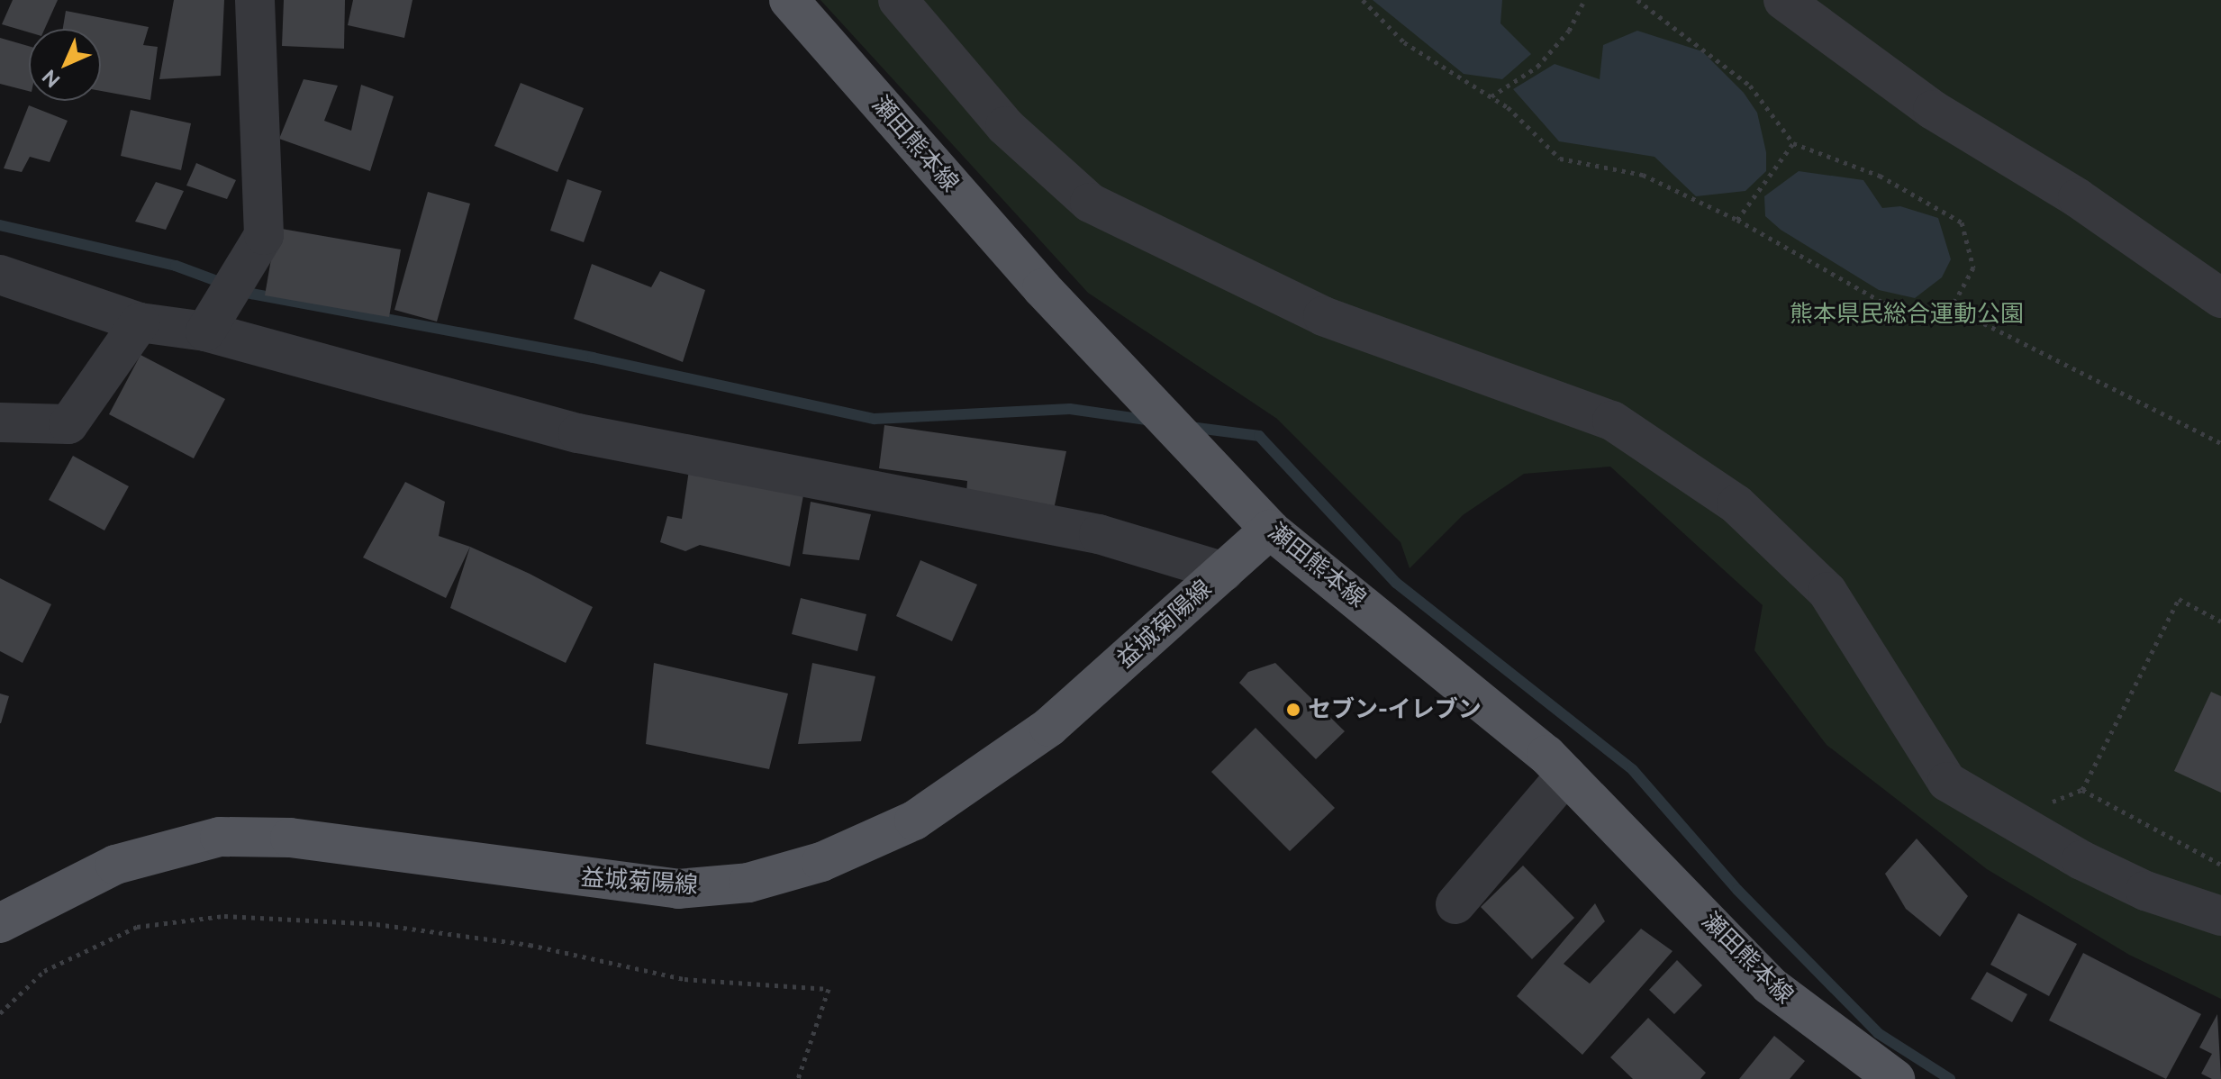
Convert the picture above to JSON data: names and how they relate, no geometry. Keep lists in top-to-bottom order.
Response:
{
  "streets": {
    "main road": ["瀬田熊本線", "益城菊陽線"]
  },
  "crossings": [
    ["瀬田熊本線", "益城菊陽線"]
  ],
  "parks": ["熊本県民総合運動公園"],
  "places": ["セブン-イレブン"],
  "north": "bottom left"
}
